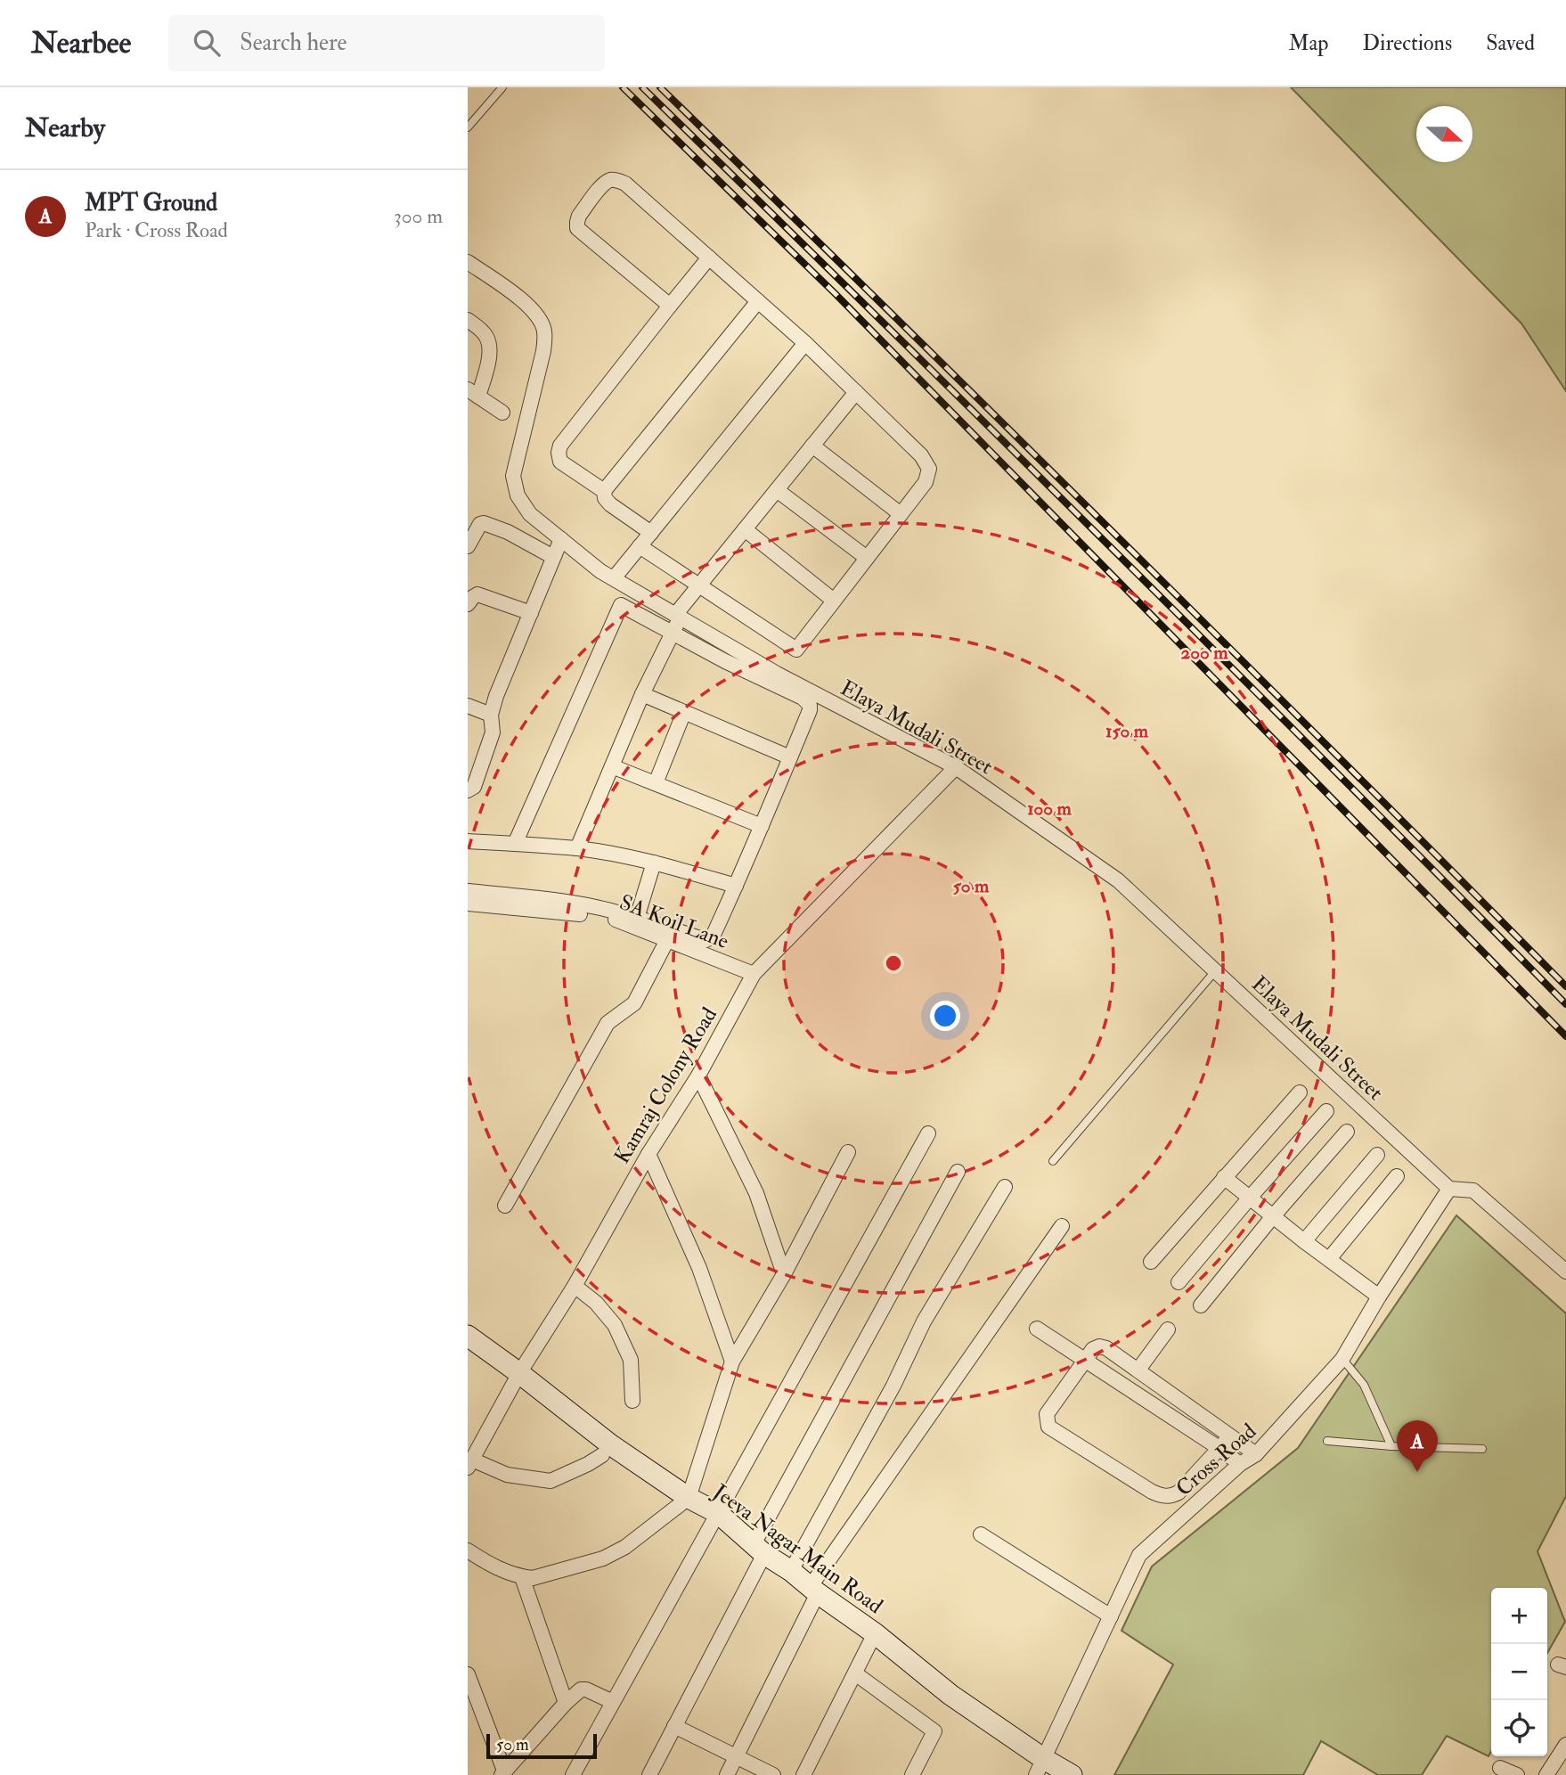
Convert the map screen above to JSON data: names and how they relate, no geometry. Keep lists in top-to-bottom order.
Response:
{
  "streets": {
    "street": [
      "Elaya Mudali Street",
      "SA Koil Lane",
      "Kamraj Colony Road",
      "Cross Road",
      "Jeeva Nagar Main Road"
    ]
  },
  "crossings": [
    ["Elaya Mudali Street", "Kamraj Colony Road"],
    ["Elaya Mudali Street", "Cross Road"],
    ["SA Koil Lane", "Kamraj Colony Road"],
    ["Kamraj Colony Road", "Jeeva Nagar Main Road"],
    ["Cross Road", "Jeeva Nagar Main Road"]
  ],
  "scale_bar": "50 m",
  "north": "right",
  "page": {
    "header": "Nearbee",
    "search": "Search here",
    "nav": ["Map", "Directions", "Saved"],
    "heading": "Nearby",
    "list": [
      {
        "mark": "A",
        "name": "MPT Ground",
        "note": "Park · Cross Road",
        "value": "300 m"
      }
    ],
    "pins": "A",
    "map_buttons": ["+", "−"],
    "scale": "50 m"
  },
  "rings": [
    "200 m",
    "150 m",
    "100 m",
    "50 m"
  ]
}
